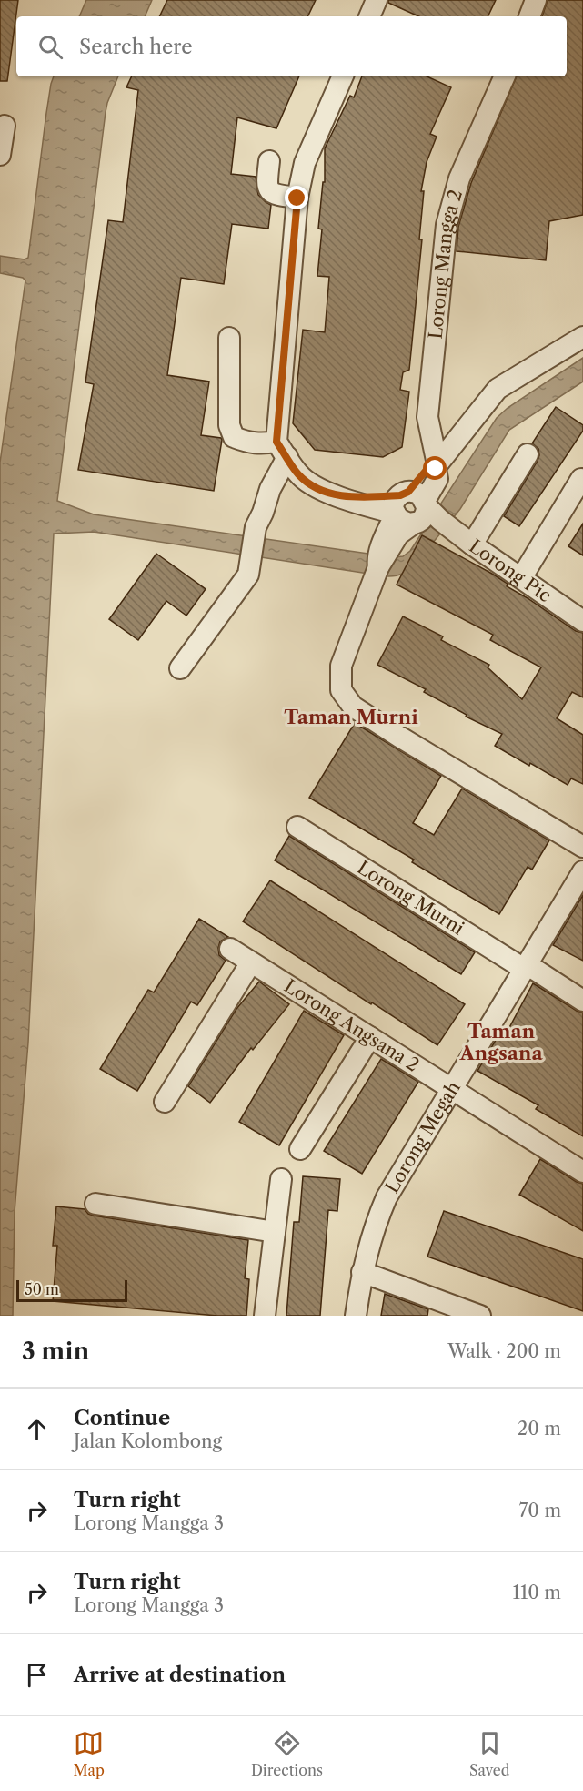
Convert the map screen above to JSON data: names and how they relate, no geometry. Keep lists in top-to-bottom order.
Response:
{
  "streets": {
    "street": [
      "Lorong Mangga 2",
      "Lorong Pic",
      "Lorong Murni",
      "Lorong Angsana 2",
      "Lorong Megah"
    ]
  },
  "crossings": [
    ["Lorong Murni", "Lorong Megah"],
    ["Lorong Angsana 2", "Lorong Megah"]
  ],
  "districts": ["Taman Murni", "Taman Angsana"],
  "scale_bar": "50 m",
  "page": {
    "search": "Search here",
    "scale": "50 m",
    "heading": ["3 min", "Walk · 200 m"],
    "list": [
      ["Continue", "Jalan Kolombong", "20 m"],
      ["Turn right", "Lorong Mangga 3", "70 m"],
      ["Turn right", "Lorong Mangga 3", "110 m"],
      "Arrive at destination"
    ],
    "nav": ["Map", "Directions", "Saved"]
  }
}
